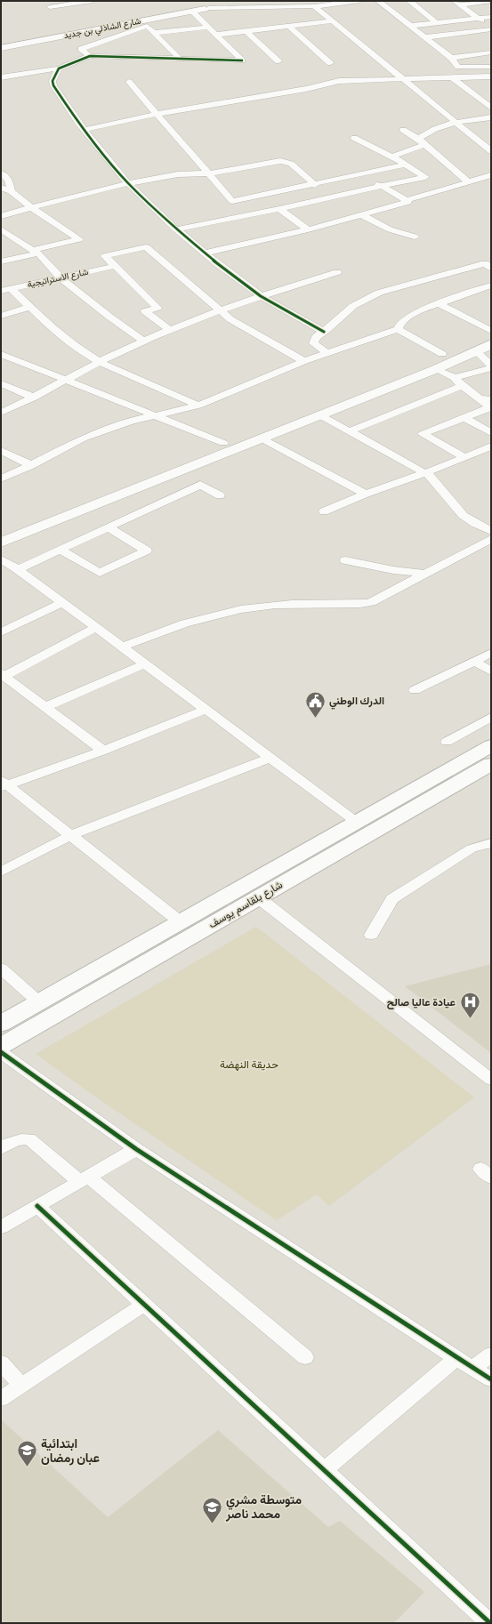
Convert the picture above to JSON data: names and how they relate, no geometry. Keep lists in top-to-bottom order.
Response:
{
  "streets": {
    "main road": ["شارع بلقاسم يوسف"],
    "street": ["شارع الشاذلي بن جديد", "شارع الاستراتيجية"]
  },
  "parks": ["حديقة النهضة"],
  "places": {
    "public building": ["الدرك الوطني"],
    "hospital": ["عيادة عاليا صالح"],
    "school or university": ["ابتدائية عبان رمضان", "متوسطة مشري محمد ناصر"]
  }
}
